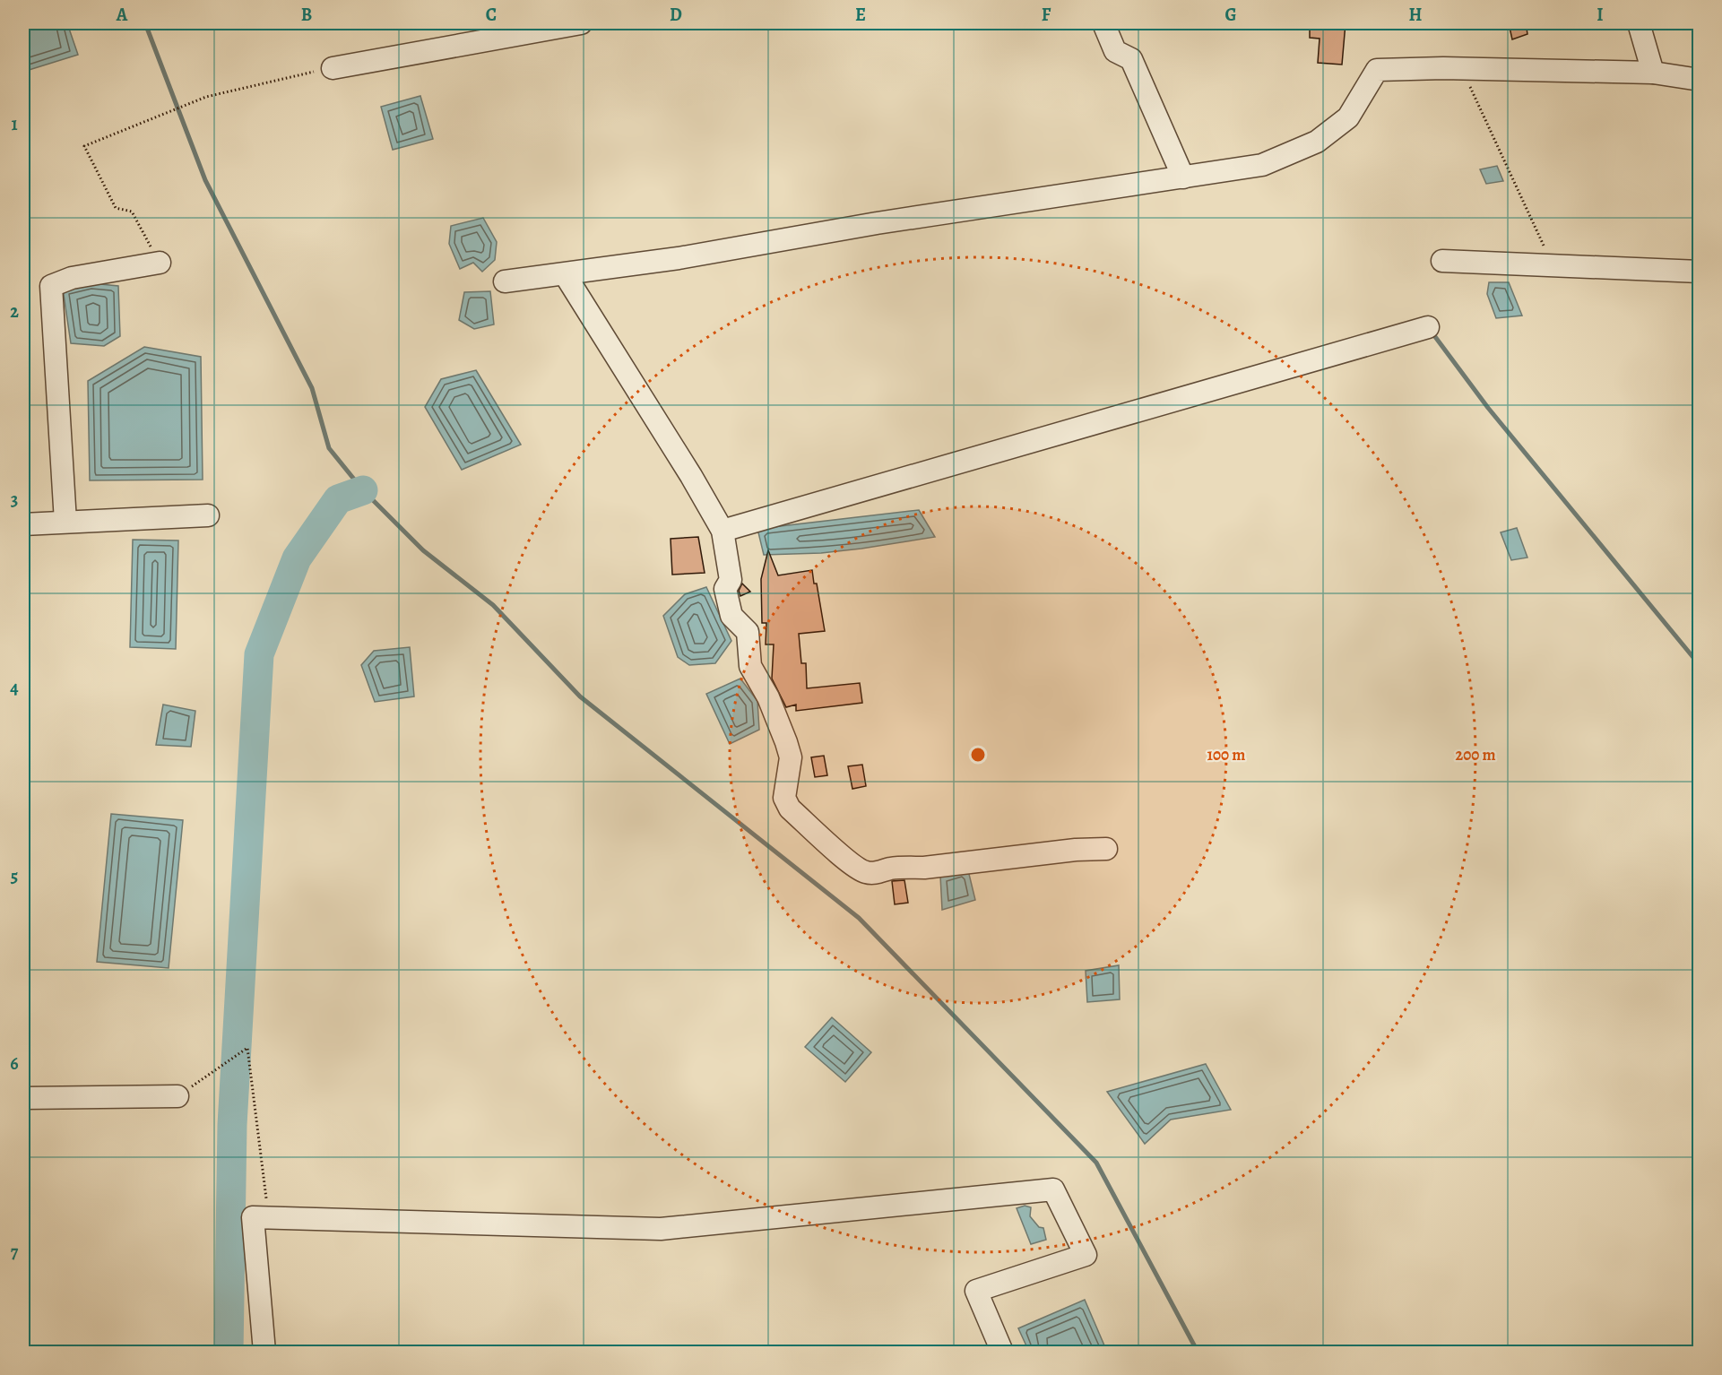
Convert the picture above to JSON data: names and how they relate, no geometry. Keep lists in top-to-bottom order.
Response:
{
  "grid": {
    "columns": [
      "A",
      "B",
      "C",
      "D",
      "E",
      "F",
      "G",
      "H",
      "I"
    ],
    "rows": [
      "1",
      "2",
      "3",
      "4",
      "5",
      "6",
      "7"
    ]
  },
  "rings": ["100 m", "200 m"]
}
